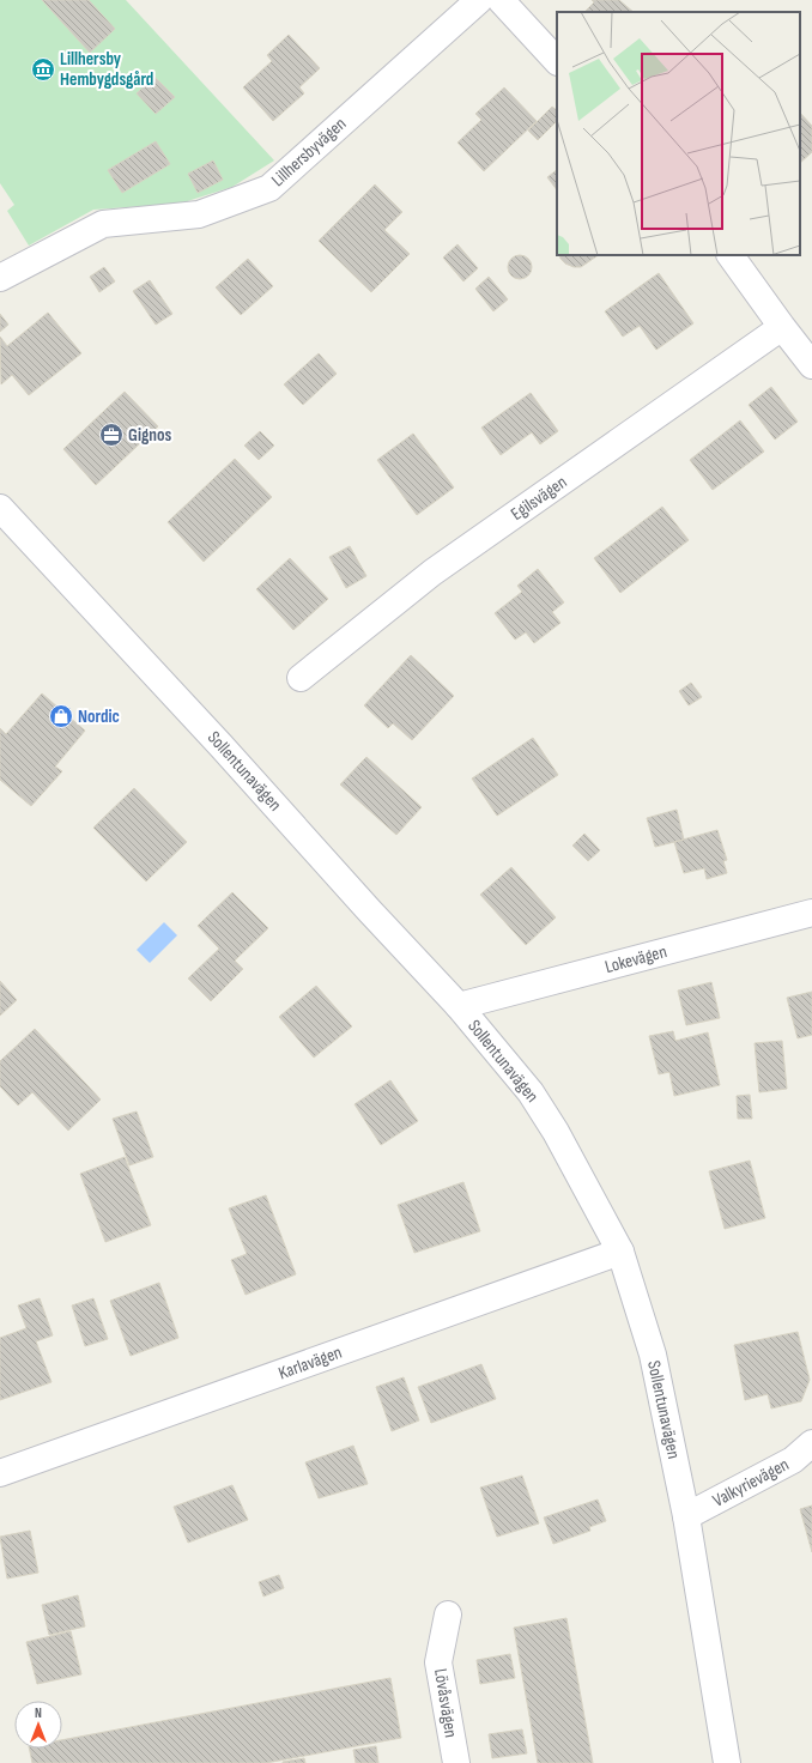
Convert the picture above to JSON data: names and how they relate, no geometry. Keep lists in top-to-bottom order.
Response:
{
  "streets": {
    "street": [
      "Lillhersbyvägen",
      "Egilsvägen",
      "Sollentunavägen",
      "Lokevägen",
      "Karlavägen",
      "Valkyrievägen",
      "Lövåsvägen"
    ]
  },
  "crossings": [
    ["Sollentunavägen", "Lokevägen"],
    ["Sollentunavägen", "Karlavägen"],
    ["Sollentunavägen", "Valkyrievägen"]
  ],
  "places": {
    "museum": ["Lillhersby Hembygdsgård"],
    "office": ["Gignos"],
    "shop": ["Nordic"]
  },
  "north": "top"
}
